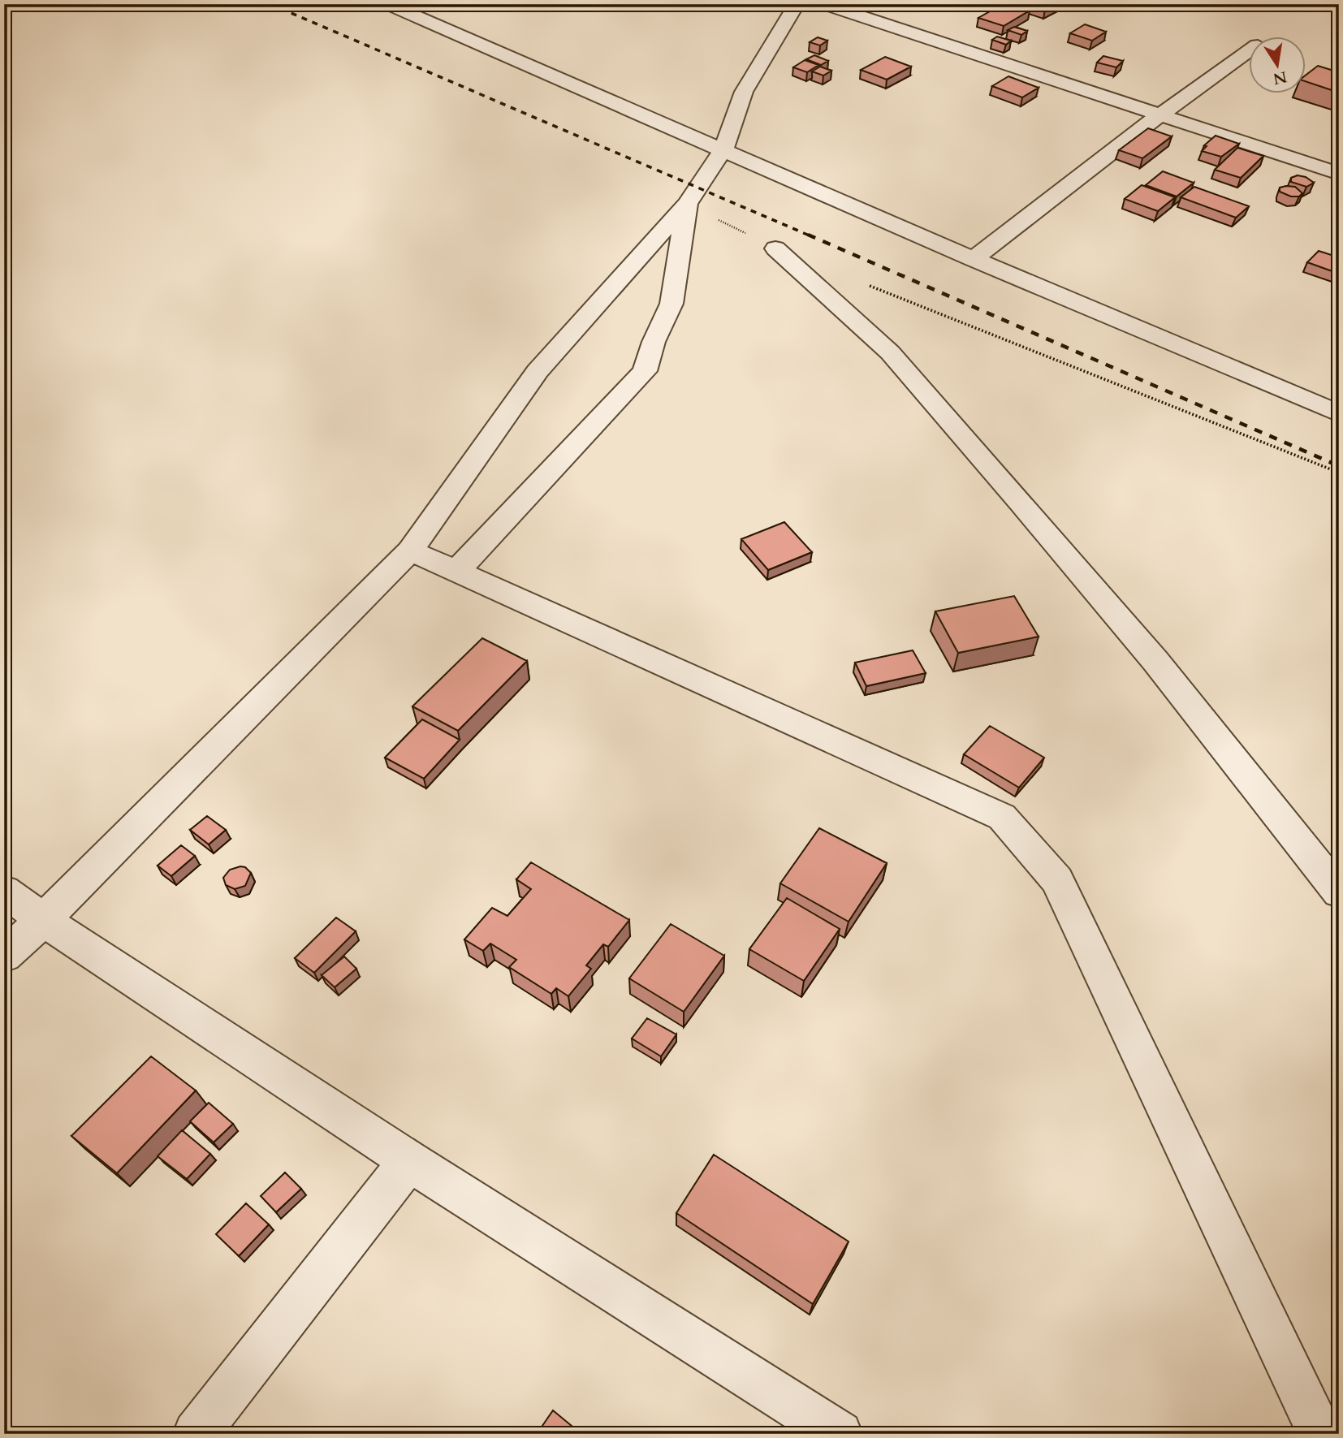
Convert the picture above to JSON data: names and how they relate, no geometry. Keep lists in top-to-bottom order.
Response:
{
  "north": "bottom"
}
